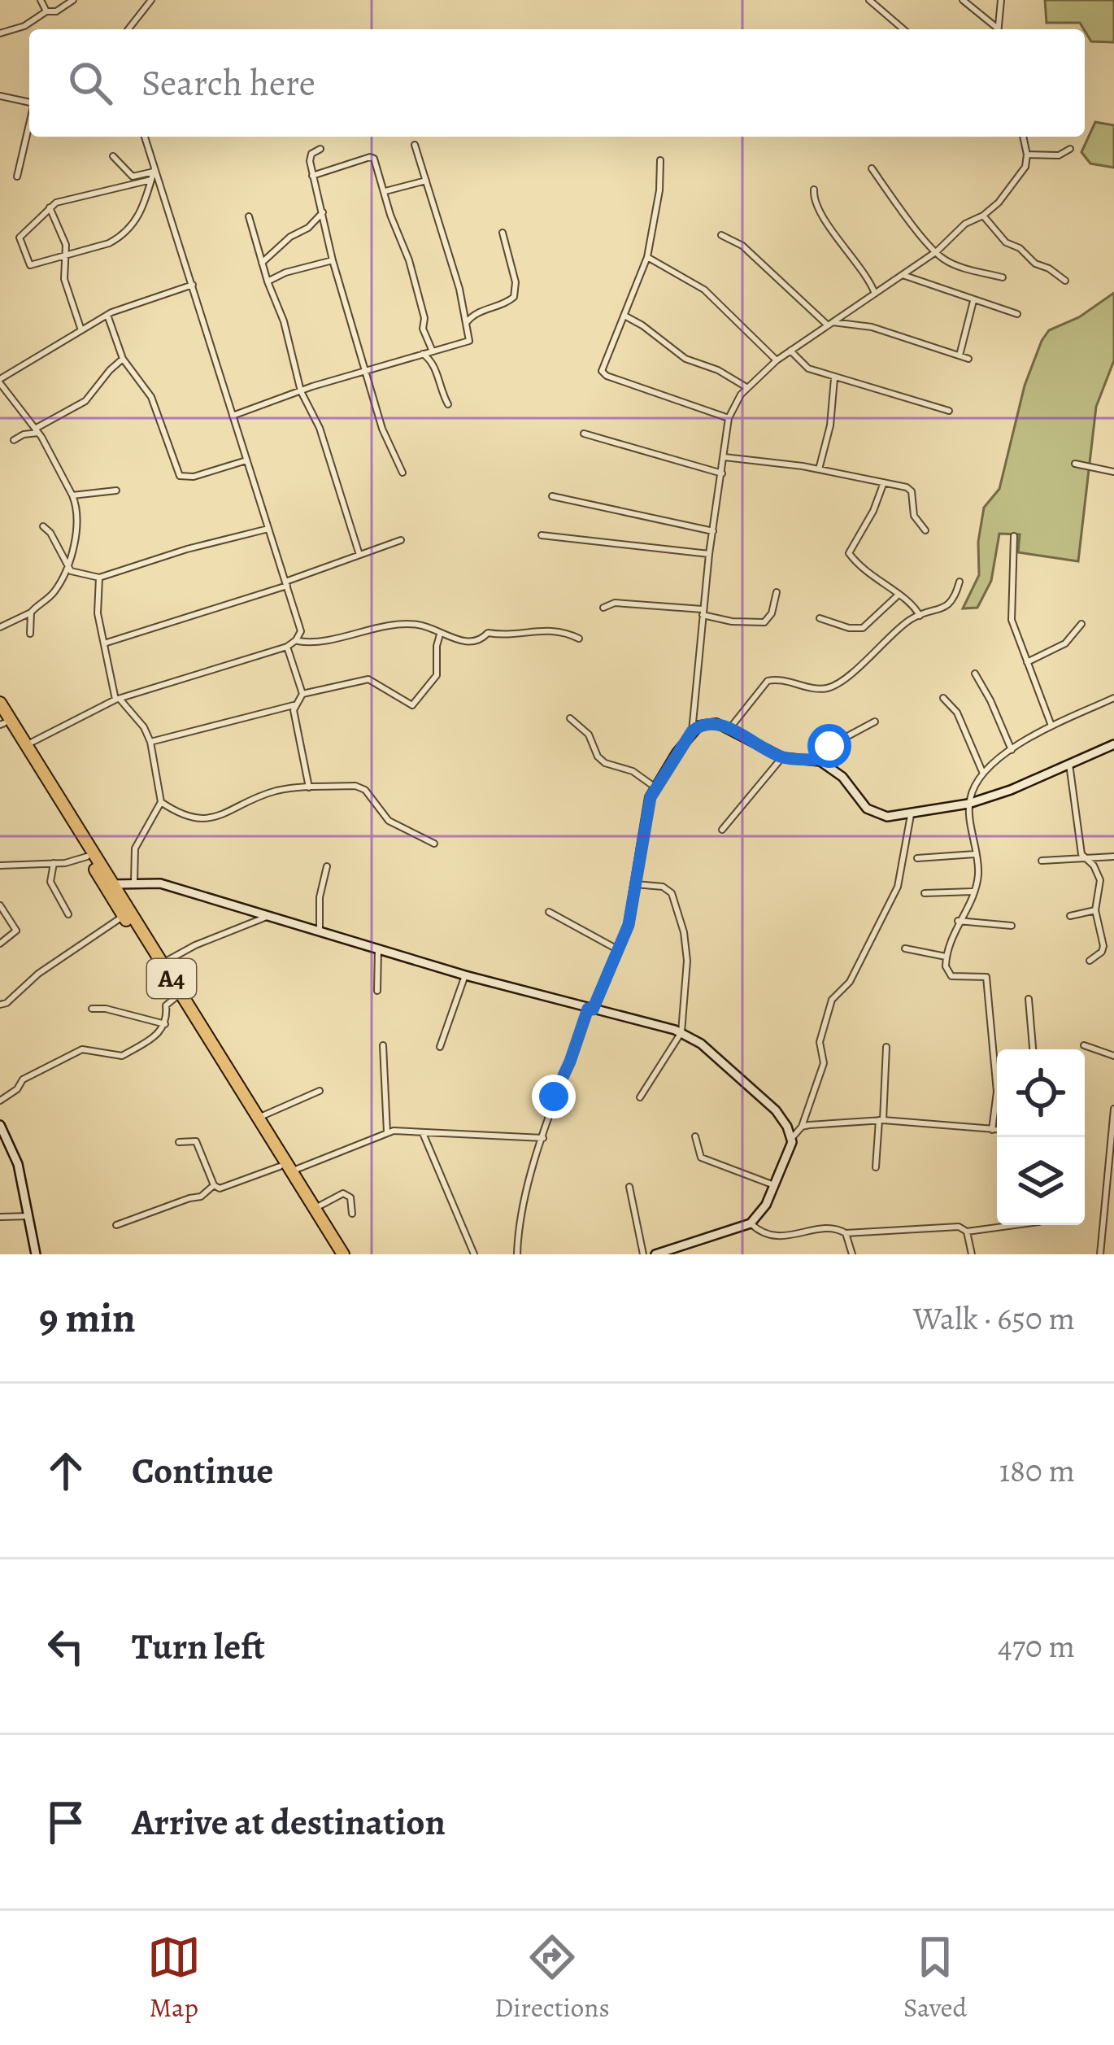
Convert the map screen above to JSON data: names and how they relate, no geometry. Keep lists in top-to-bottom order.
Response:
{
  "streets": {
    "highway": ["A4"]
  },
  "page": {
    "search": "Search here",
    "heading": ["9 min", "Walk · 650 m"],
    "list": [
      ["Continue", "180 m"],
      ["Turn left", "470 m"],
      "Arrive at destination"
    ],
    "nav": ["Map", "Directions", "Saved"]
  }
}
